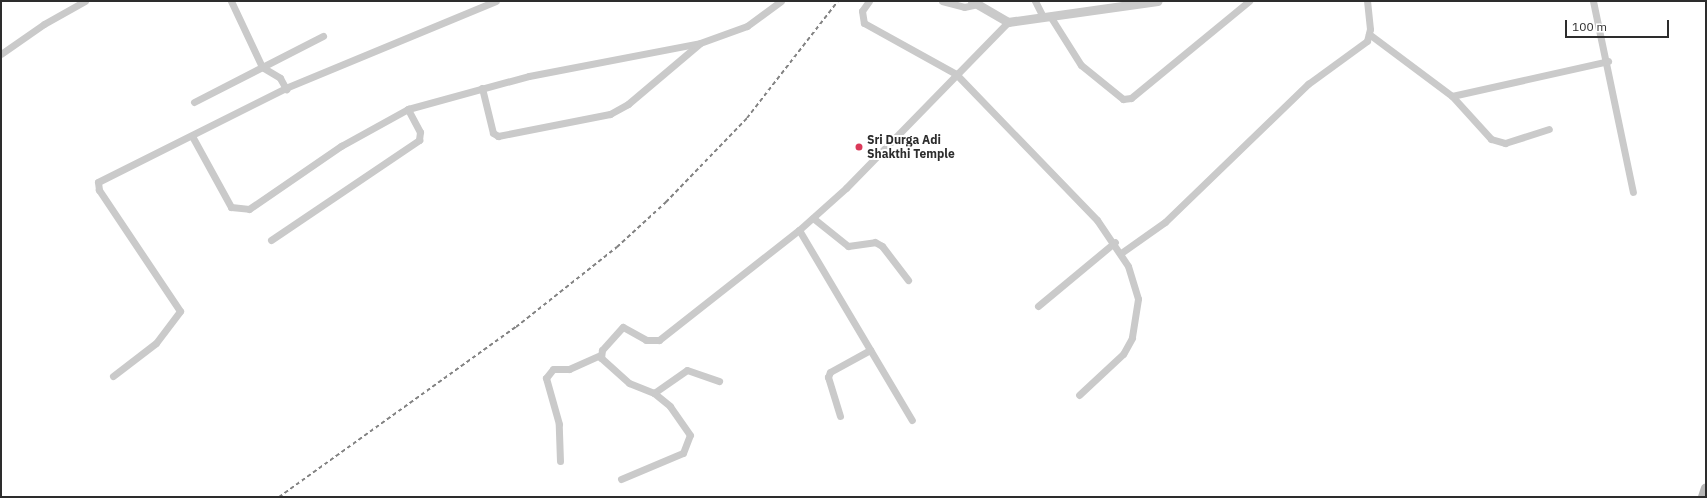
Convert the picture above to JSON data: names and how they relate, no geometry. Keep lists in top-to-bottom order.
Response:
{
  "places": ["Sri Durga Adi Shakthi Temple"],
  "scale_bar": "100 m"
}
